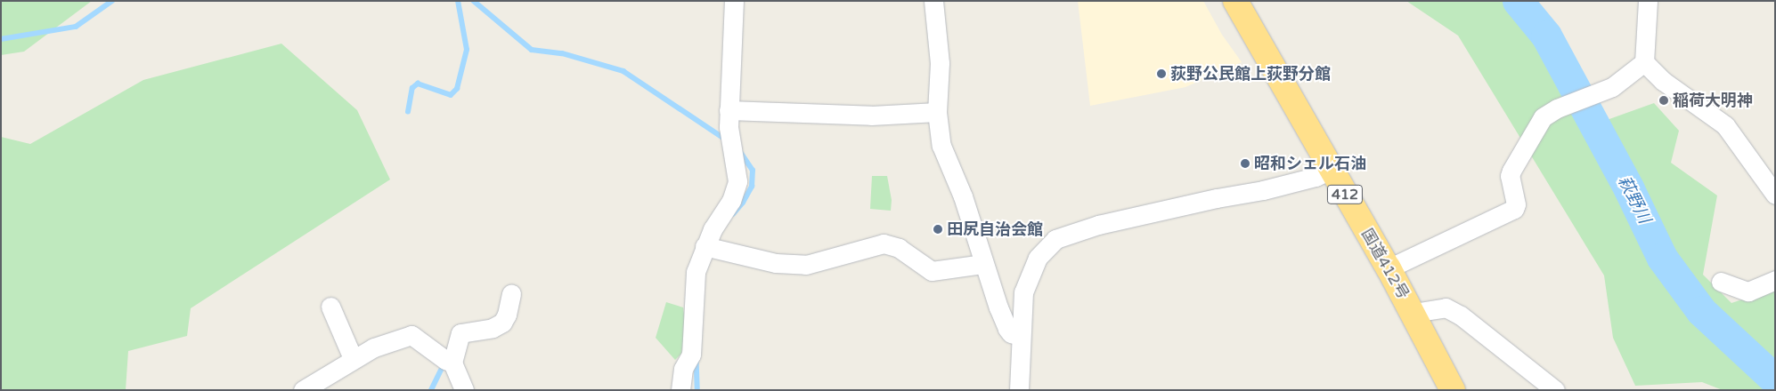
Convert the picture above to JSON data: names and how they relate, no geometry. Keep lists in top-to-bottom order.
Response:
{
  "streets": {
    "highway": ["412", "国道412号"]
  },
  "water": ["萩野川"],
  "places": [
    "荻野公民館上荻野分館",
    "稲荷大明神",
    "昭和シェル石油",
    "田尻自治会館"
  ]
}
